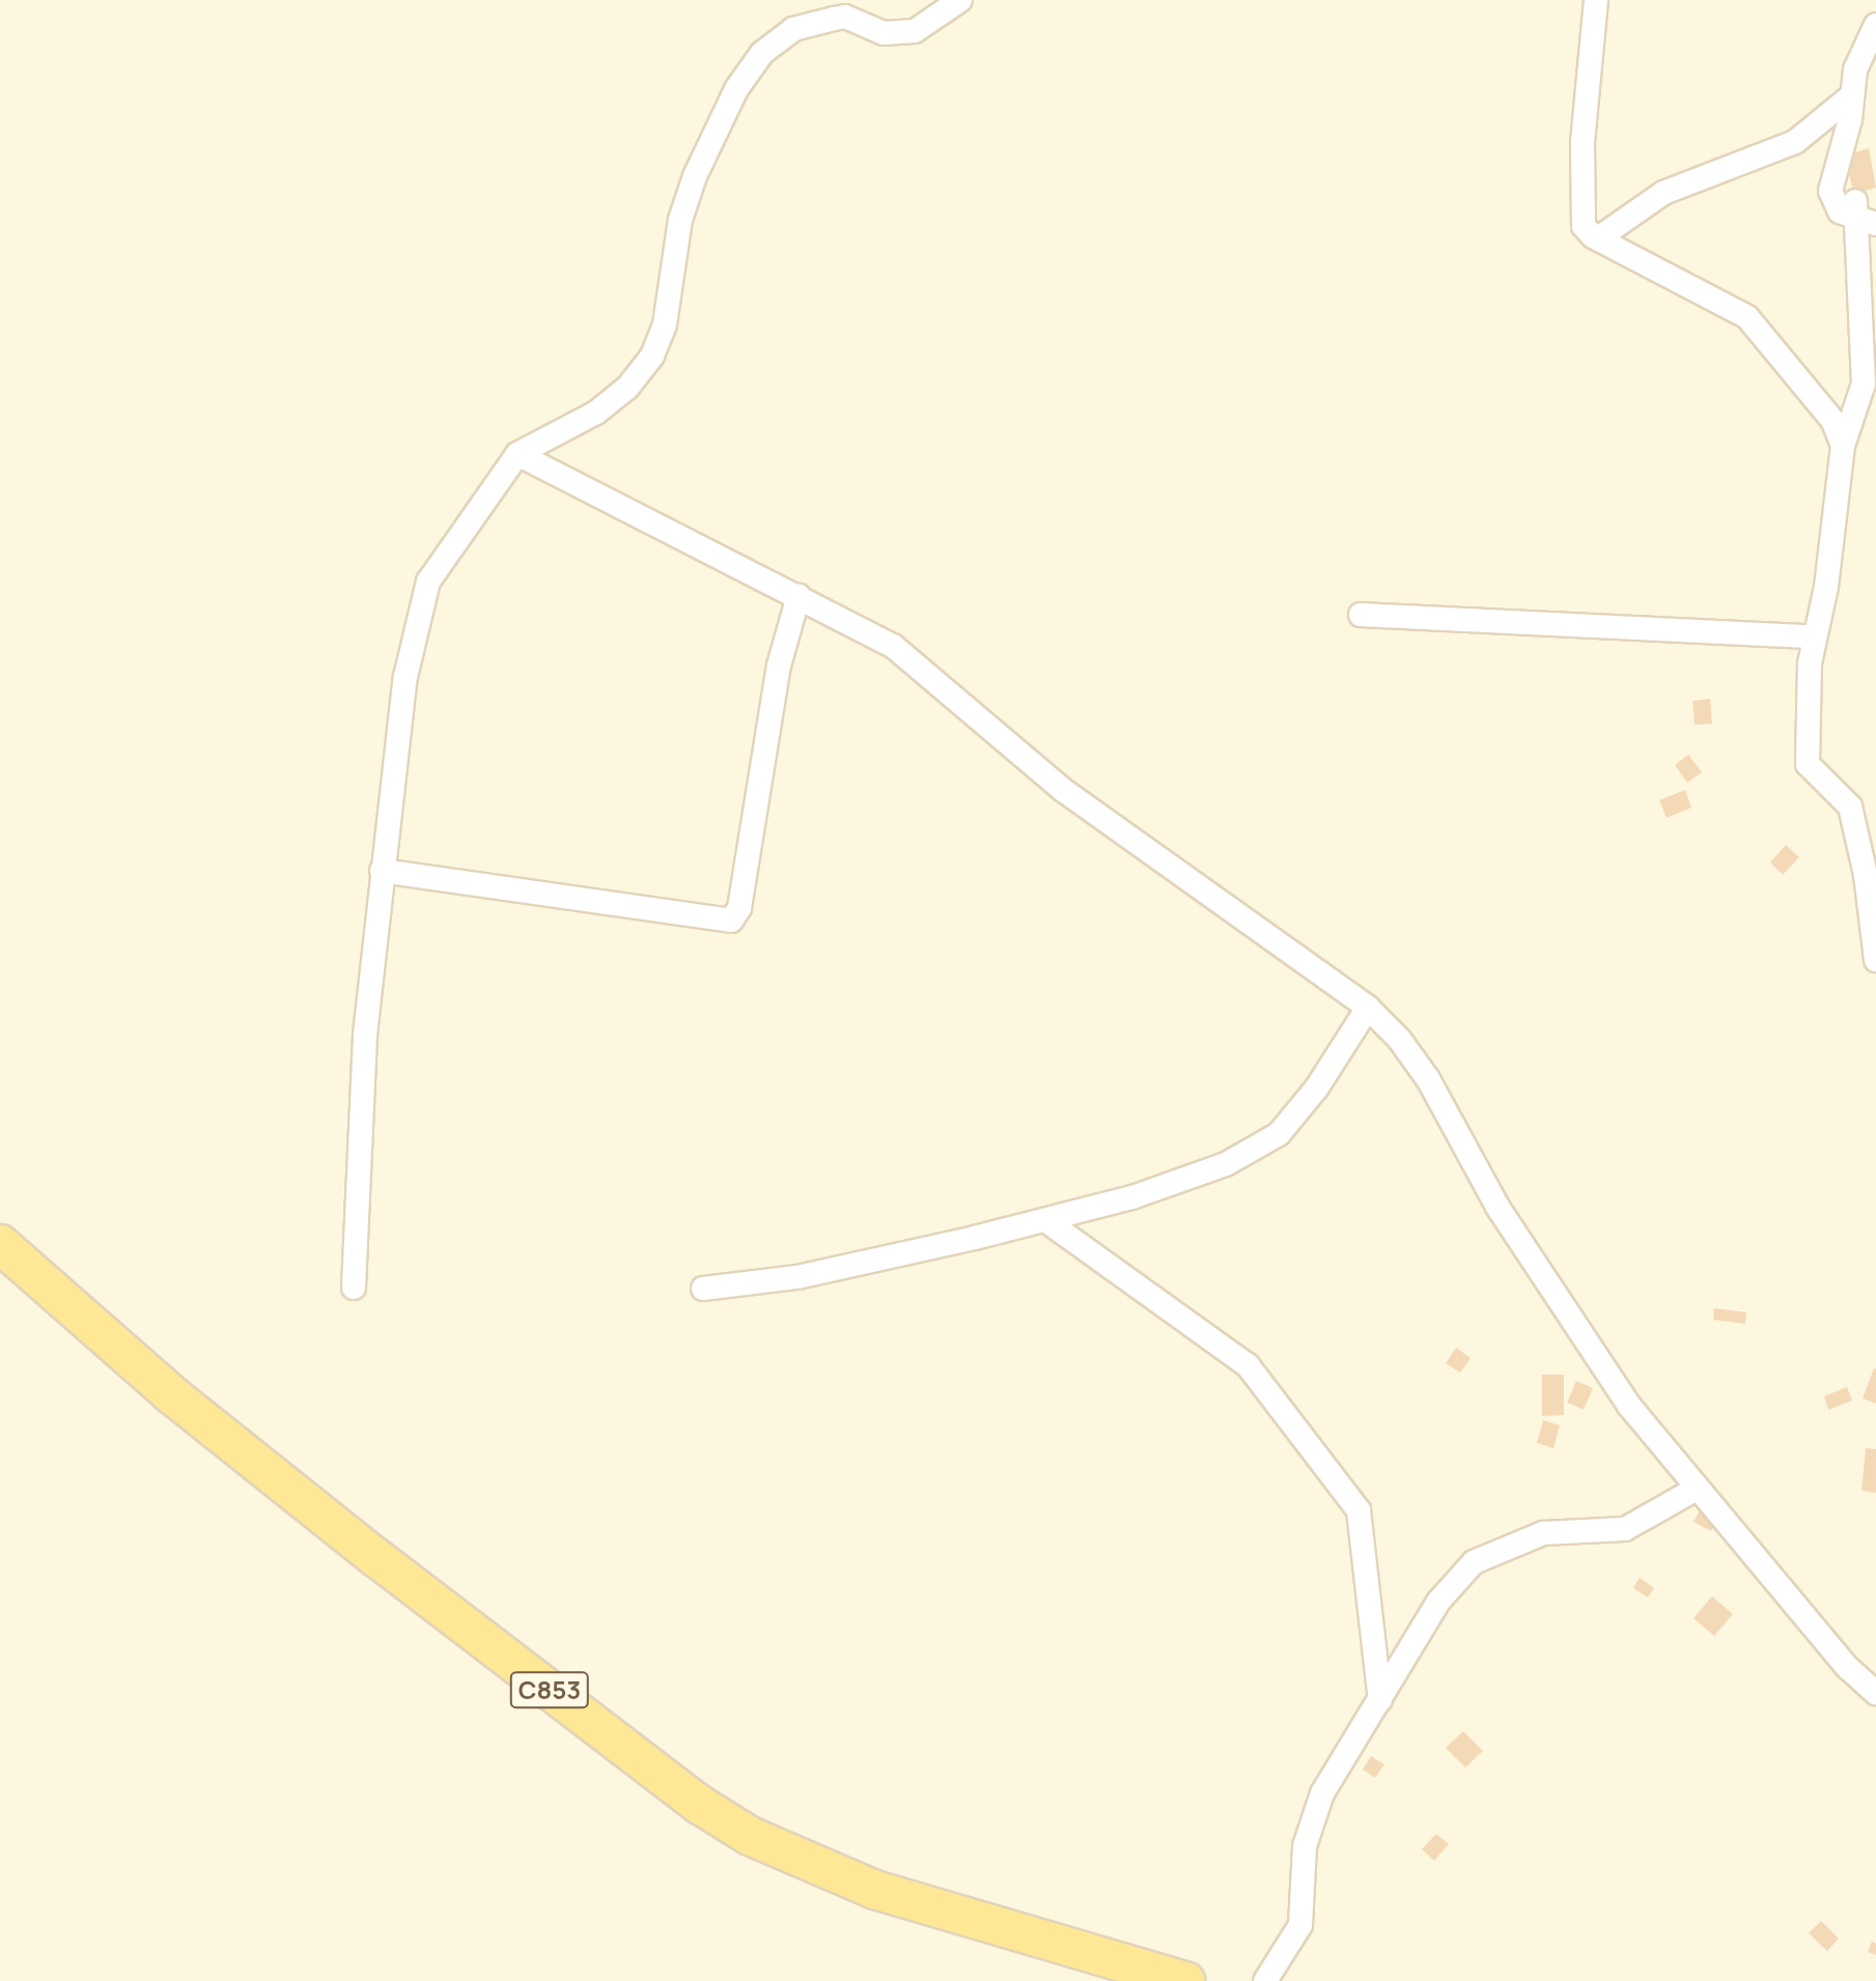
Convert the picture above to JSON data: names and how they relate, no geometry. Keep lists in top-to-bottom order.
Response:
{
  "streets": {
    "main road": ["C853"]
  }
}
